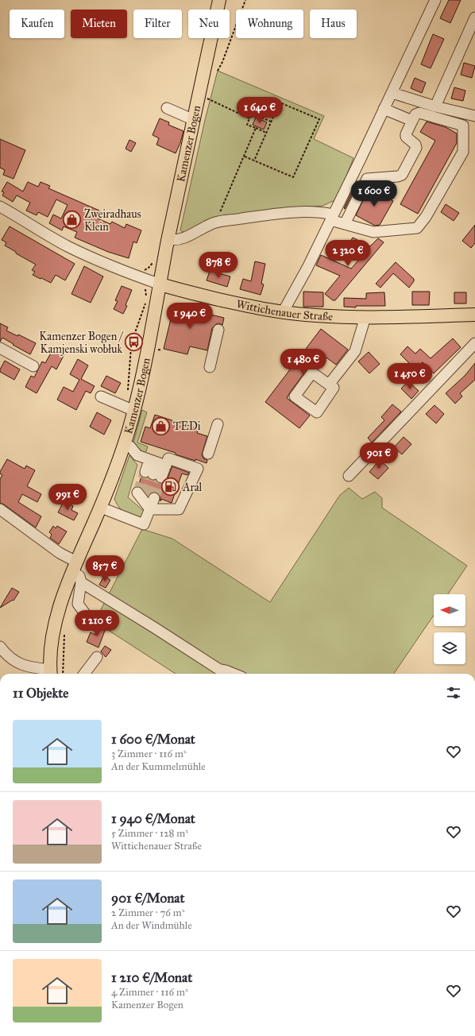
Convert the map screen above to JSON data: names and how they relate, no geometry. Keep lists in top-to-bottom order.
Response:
{
  "streets": {
    "main road": ["Kamenzer Bogen", "Wittichenauer Straße"]
  },
  "crossings": [
    ["Kamenzer Bogen", "Wittichenauer Straße"]
  ],
  "places": {
    "shop": ["Zweiradhaus Klein", "TEDi"],
    "bus stop": ["Kamenzer Bogen / Kamjenski wobłuk"],
    "fuel station": ["Aral"]
  },
  "north": "left",
  "page": {
    "chip": [
      "Kaufen",
      "Mieten",
      "Filter",
      "Neu",
      "Wohnung",
      "Haus"
    ],
    "price": [
      "1 640 €",
      "1 600 €",
      "2 320 €",
      "878 €",
      "1 940 €",
      "1 480 €",
      "1 450 €",
      "901 €",
      "991 €",
      "857 €",
      "1 210 €"
    ],
    "heading": "11 Objekte",
    "list": [
      {
        "name": "1 600 €/Monat",
        "note": "3 Zimmer · 116 m² · An der Kummelmühle"
      },
      {
        "name": "1 940 €/Monat",
        "note": "5 Zimmer · 128 m² · Wittichenauer Straße"
      },
      {
        "name": "901 €/Monat",
        "note": "2 Zimmer · 76 m² · An der Windmühle"
      },
      {
        "name": "1 210 €/Monat",
        "note": "4 Zimmer · 116 m² · Kamenzer Bogen"
      }
    ]
  }
}
